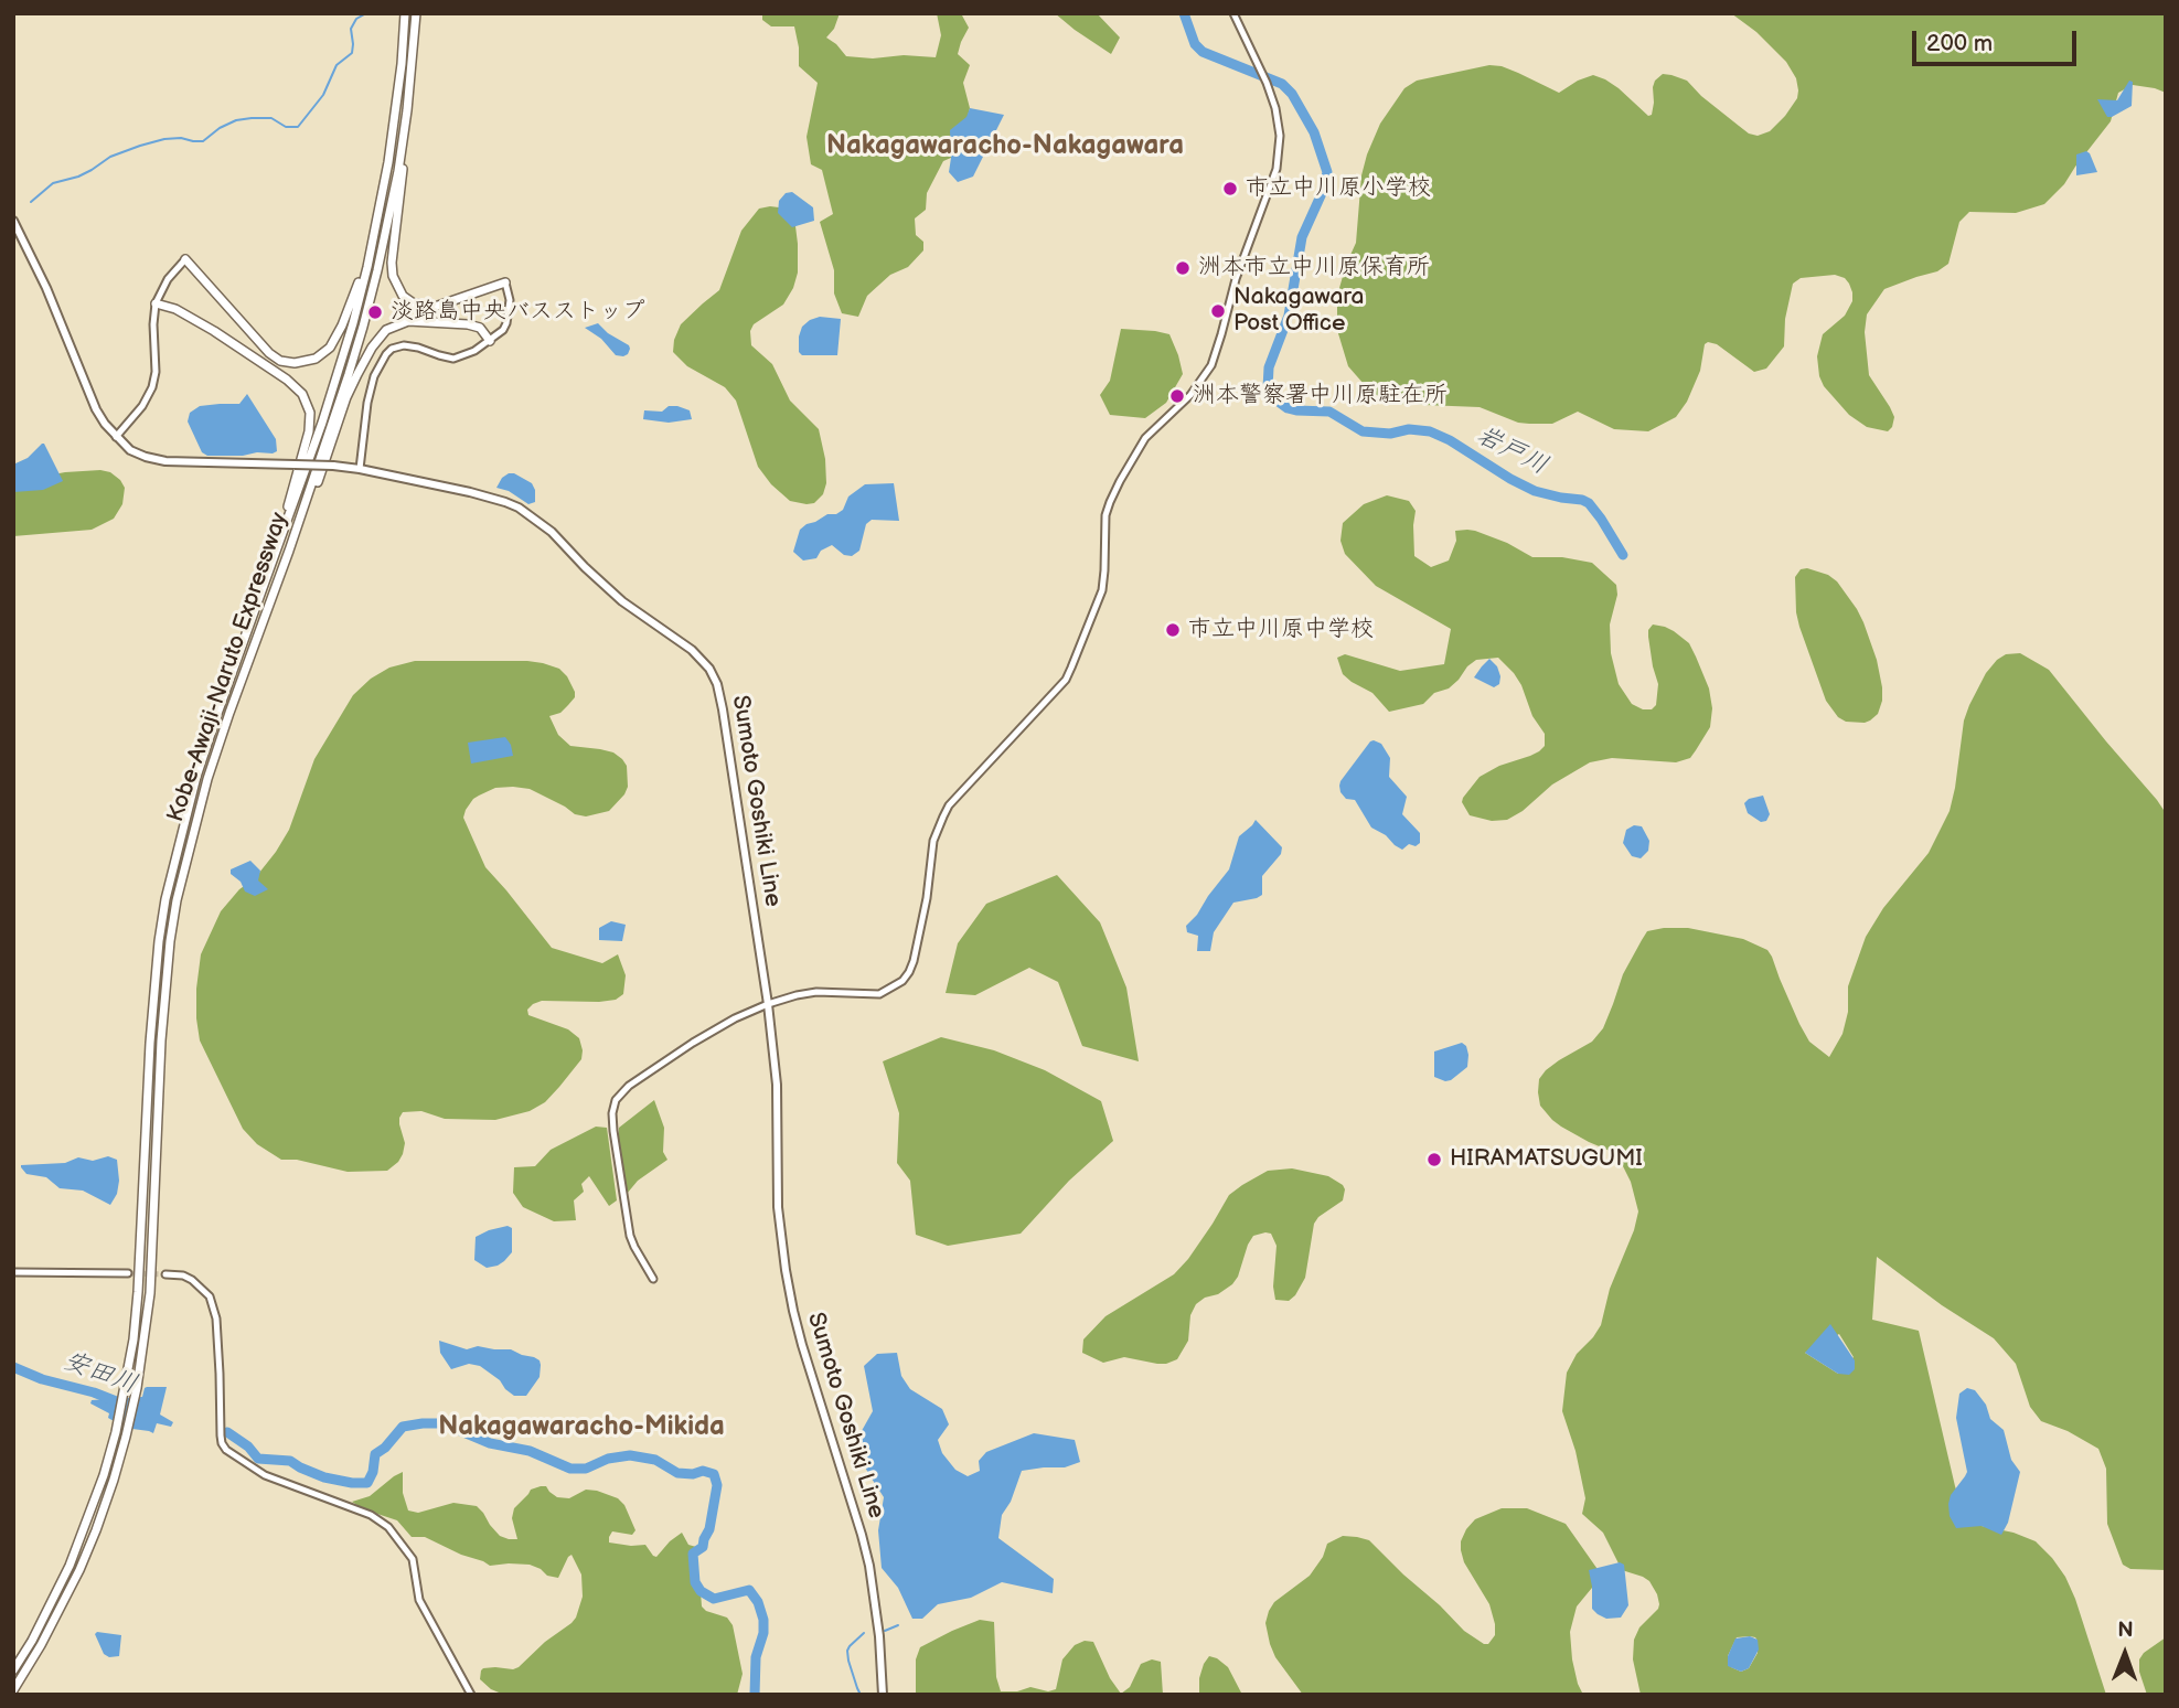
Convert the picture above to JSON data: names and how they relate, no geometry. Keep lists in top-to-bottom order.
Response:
{
  "streets": {
    "highway": ["Kobe-Awaji-Naruto Expressway"],
    "main road": ["Sumoto Goshiki Line"]
  },
  "districts": ["Nakagawaracho-Nakagawara", "Nakagawaracho-Mikida"],
  "water": ["岩戸川", "安田川"],
  "places": [
    "市立中川原小学校",
    "洲本市立中川原保育所",
    "Nakagawara Post Office",
    "淡路島中央バスストップ",
    "洲本警察署中川原駐在所",
    "市立中川原中学校",
    "HIRAMATSUGUMI"
  ],
  "scale_bar": "200 m",
  "north": "top"
}
